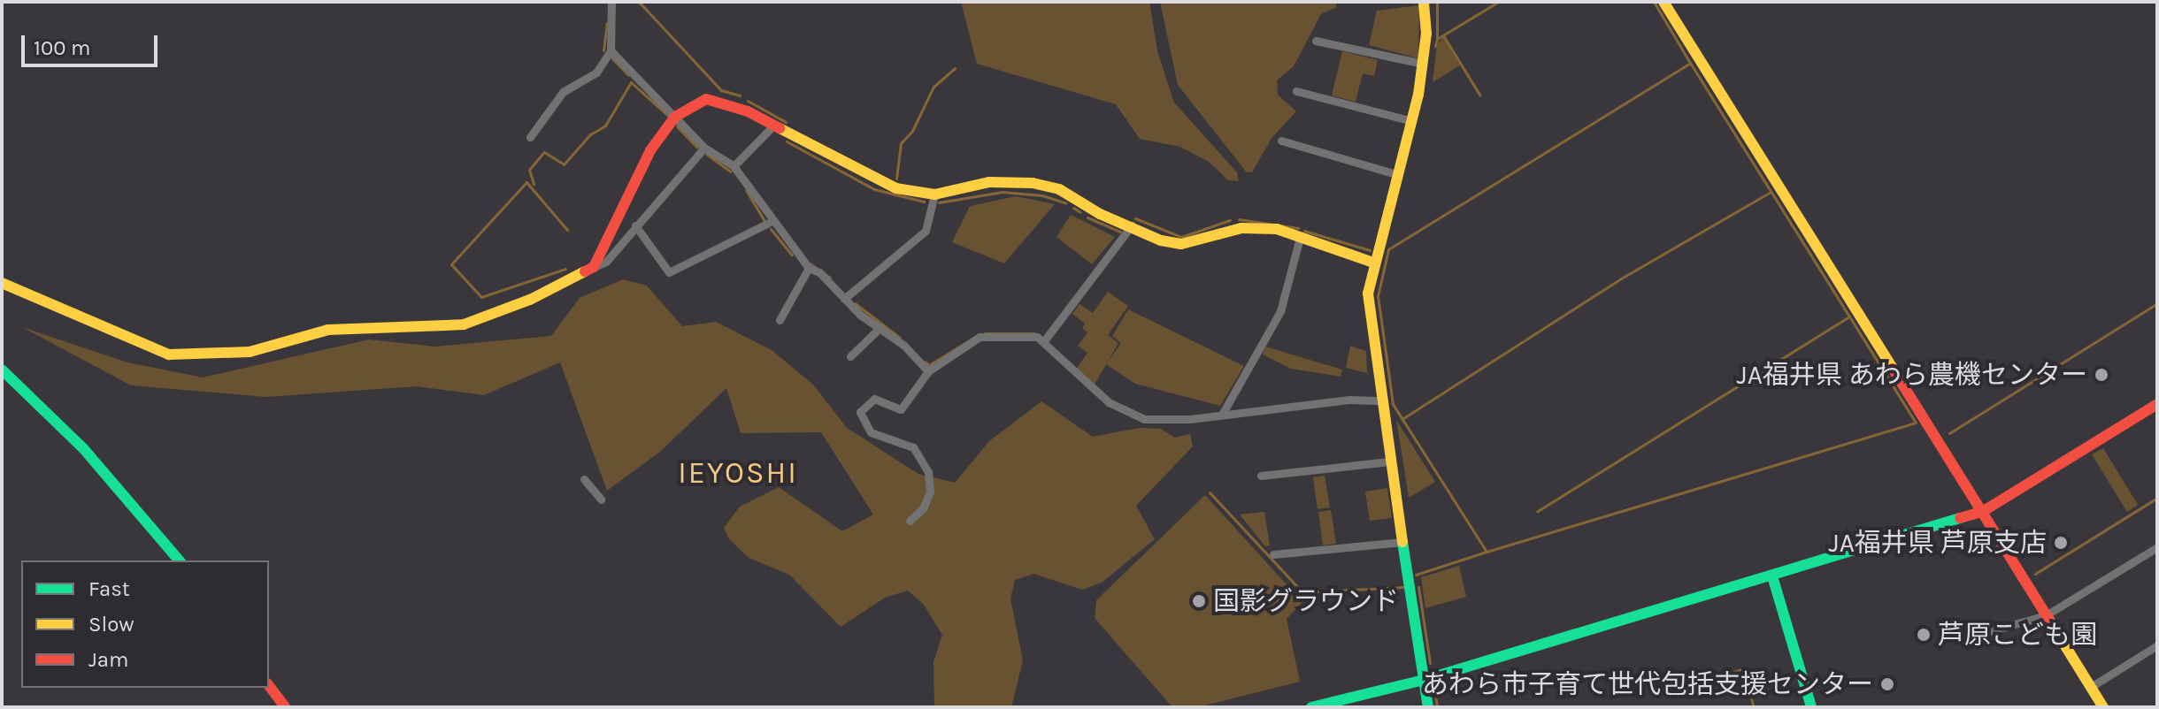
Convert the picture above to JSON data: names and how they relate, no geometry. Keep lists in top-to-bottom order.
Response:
{
  "districts": ["IEYOSHI"],
  "places": [
    "JA福井県 あわら農機センター",
    "JA福井県 芦原支店",
    "国影グラウンド",
    "芦原こども園",
    "あわら市子育て世代包括支援センター"
  ],
  "legend": ["Fast", "Slow", "Jam"],
  "scale_bar": "100 m"
}
